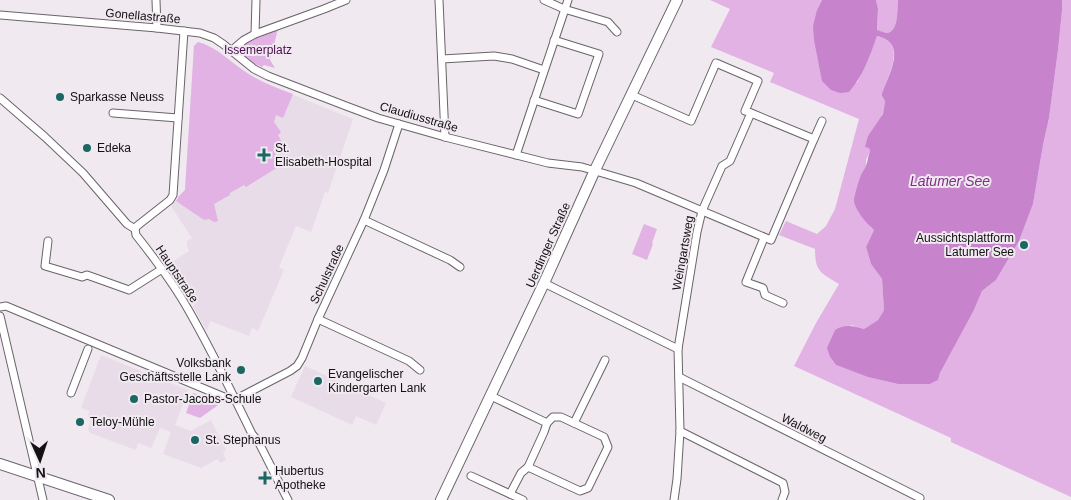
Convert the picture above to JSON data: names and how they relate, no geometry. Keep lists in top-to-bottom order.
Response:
{
  "streets": {
    "street": [
      "Gonellastraße",
      "Claudiusstraße",
      "Uerdinger Straße",
      "Weingartsweg",
      "Hauptstraße",
      "Schulstraße",
      "Waldweg"
    ]
  },
  "crossings": [
    ["Gonellastraße", "Claudiusstraße"],
    ["Claudiusstraße", "Uerdinger Straße"],
    ["Claudiusstraße", "Weingartsweg"],
    ["Claudiusstraße", "Schulstraße"],
    ["Uerdinger Straße", "Weingartsweg"],
    ["Weingartsweg", "Waldweg"],
    ["Hauptstraße", "Schulstraße"]
  ],
  "water": ["Latumer See"],
  "parks": ["Issemerplatz"],
  "places": {
    "other": [
      "Sparkasse Neuss",
      "Edeka",
      "Aussichtsplattform Latumer See",
      "Volksbank Geschäftsstelle Lank",
      "Evangelischer Kindergarten Lank",
      "Pastor-Jacobs-Schule",
      "Teloy-Mühle",
      "St. Stephanus"
    ],
    "health": ["St. Elisabeth-Hospital", "Hubertus Apotheke"]
  },
  "north": "bottom"
}
